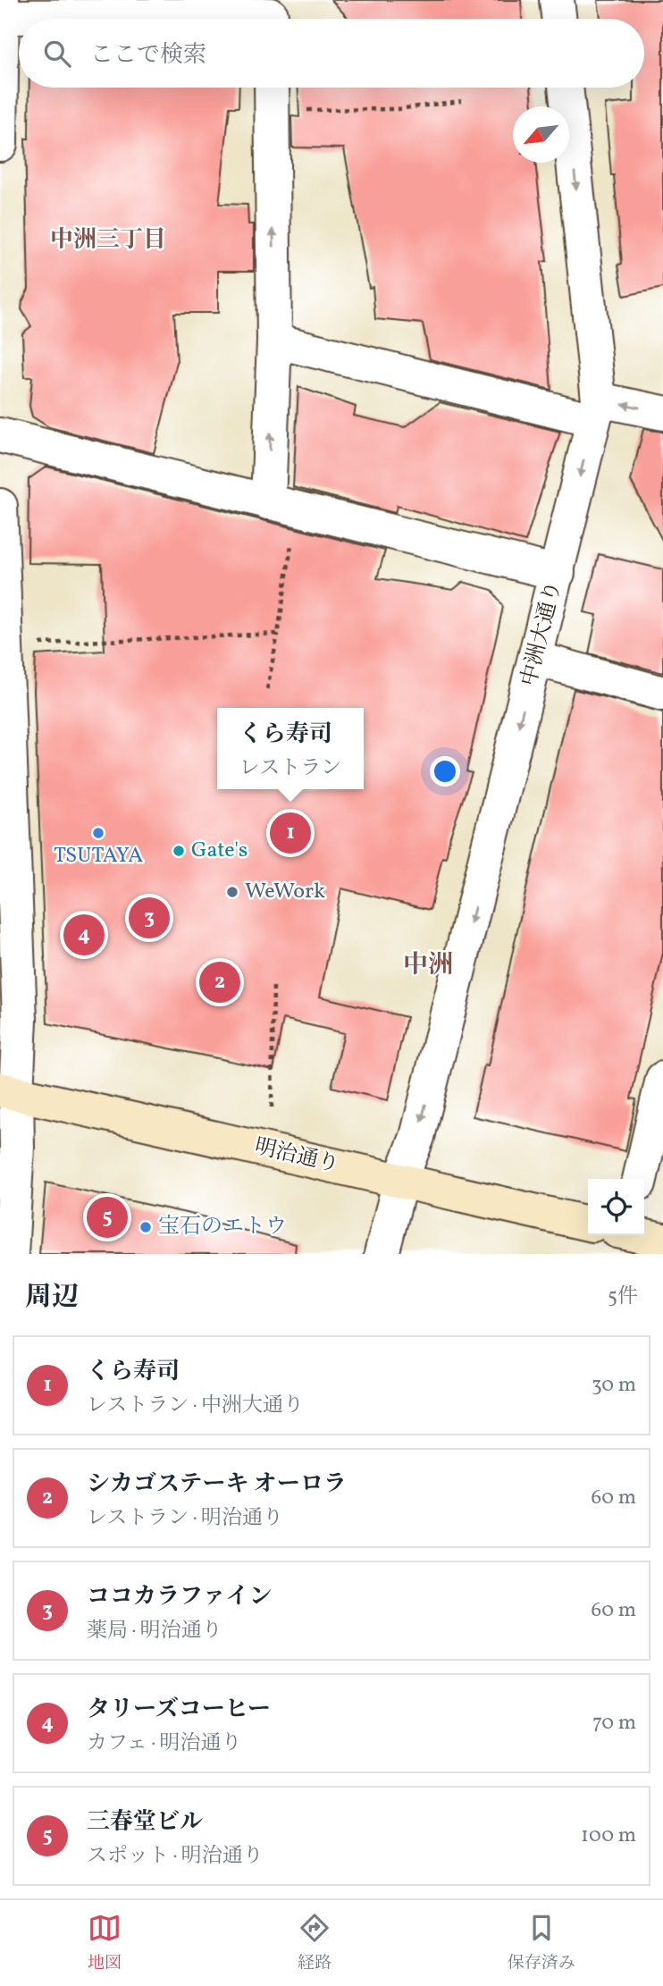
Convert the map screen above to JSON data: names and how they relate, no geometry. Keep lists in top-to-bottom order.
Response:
{
  "streets": {
    "street": ["中洲大通り", "明治通り"]
  },
  "crossings": [
    ["中洲大通り", "明治通り"]
  ],
  "districts": ["中洲三丁目", "中洲"],
  "places": [
    "TSUTAYA",
    "Gate's",
    "WeWork",
    "宝石のエトウ"
  ],
  "north": "bottom left",
  "page": {
    "search": "ここで検索",
    "popup": ["くら寿司", "レストラン"],
    "pins": [
      "1",
      "3",
      "4",
      "2",
      "5"
    ],
    "heading": ["周辺", "5件"],
    "list": [
      {
        "mark": "1",
        "name": "くら寿司",
        "note": "レストラン · 中洲大通り",
        "value": "30 m"
      },
      {
        "mark": "2",
        "name": "シカゴステーキ オーロラ",
        "note": "レストラン · 明治通り",
        "value": "60 m"
      },
      {
        "mark": "3",
        "name": "ココカラファイン",
        "note": "薬局 · 明治通り",
        "value": "60 m"
      },
      {
        "mark": "4",
        "name": "タリーズコーヒー",
        "note": "カフェ · 明治通り",
        "value": "70 m"
      },
      {
        "mark": "5",
        "name": "三春堂ビル",
        "note": "スポット · 明治通り",
        "value": "100 m"
      }
    ],
    "nav": ["地図", "経路", "保存済み"]
  }
}
